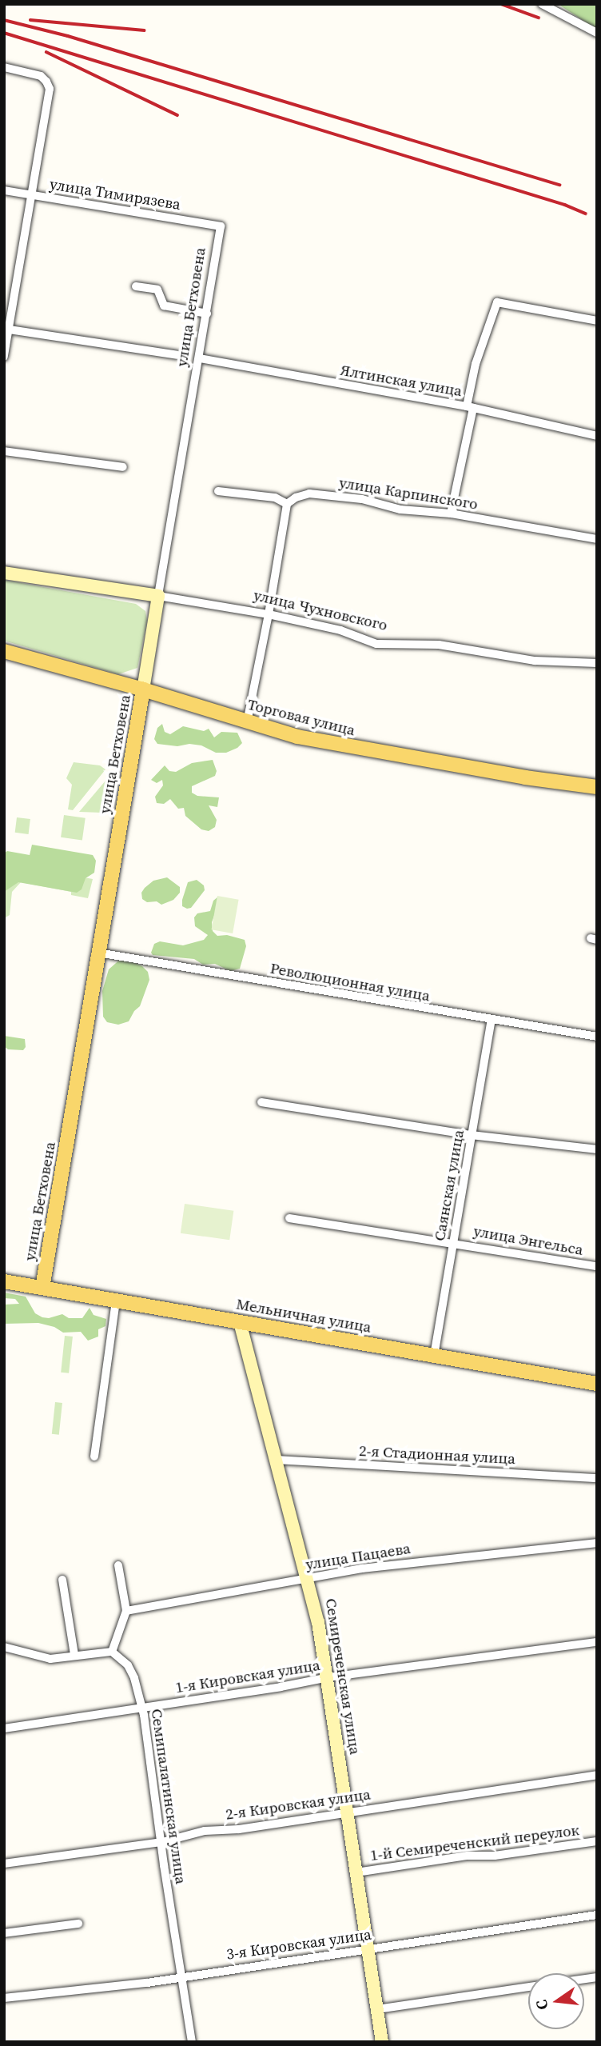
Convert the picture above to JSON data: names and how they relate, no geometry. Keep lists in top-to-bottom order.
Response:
{
  "streets": {
    "main road": [
      "улица Бетховена",
      "улица Чухновского",
      "Торговая улица",
      "Мельничная улица",
      "Семиреченская улица"
    ],
    "street": [
      "улица Тимирязева",
      "Ялтинская улица",
      "улица Карпинского",
      "Революционная улица",
      "Саянская улица",
      "улица Энгельса",
      "2-я Стадионная улица",
      "улица Пацаева",
      "1-я Кировская улица",
      "Семипалатинская улица",
      "2-я Кировская улица",
      "1-й Семиреченский переулок",
      "3-я Кировская улица"
    ]
  },
  "crossings": [
    ["улица Тимирязева", "улица Бетховена"],
    ["улица Бетховена", "Ялтинская улица"],
    ["улица Бетховена", "улица Чухновского"],
    ["улица Бетховена", "Торговая улица"],
    ["улица Бетховена", "Революционная улица"],
    ["улица Бетховена", "Мельничная улица"],
    ["Революционная улица", "Саянская улица"],
    ["Саянская улица", "улица Энгельса"],
    ["Саянская улица", "Мельничная улица"],
    ["Мельничная улица", "Семиреченская улица"],
    ["2-я Стадионная улица", "Семиреченская улица"],
    ["улица Пацаева", "Семиреченская улица"],
    ["1-я Кировская улица", "Семиреченская улица"],
    ["1-я Кировская улица", "Семипалатинская улица"],
    ["Семиреченская улица", "2-я Кировская улица"],
    ["Семиреченская улица", "1-й Семиреченский переулок"],
    ["Семиреченская улица", "3-я Кировская улица"],
    ["Семипалатинская улица", "2-я Кировская улица"],
    ["Семипалатинская улица", "3-я Кировская улица"]
  ],
  "north": "left"
}
